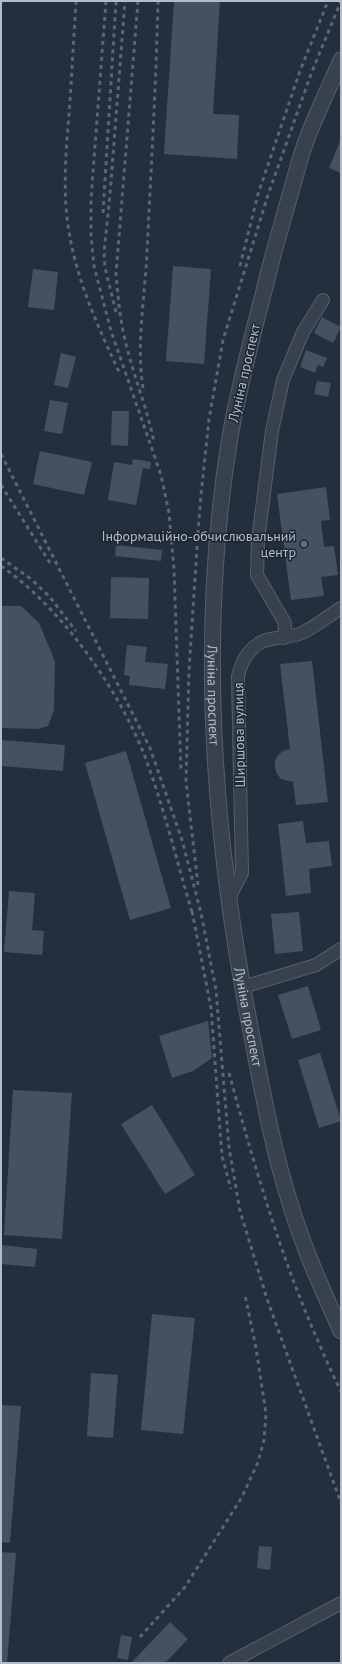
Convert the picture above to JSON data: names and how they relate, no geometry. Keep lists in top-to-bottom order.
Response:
{
  "streets": {
    "street": ["Луніна проспект", "Ширшова вулиця"]
  },
  "crossings": [
    ["Луніна проспект", "Ширшова вулиця"]
  ],
  "places": ["Інформаційно-обчислювальний центр"]
}
